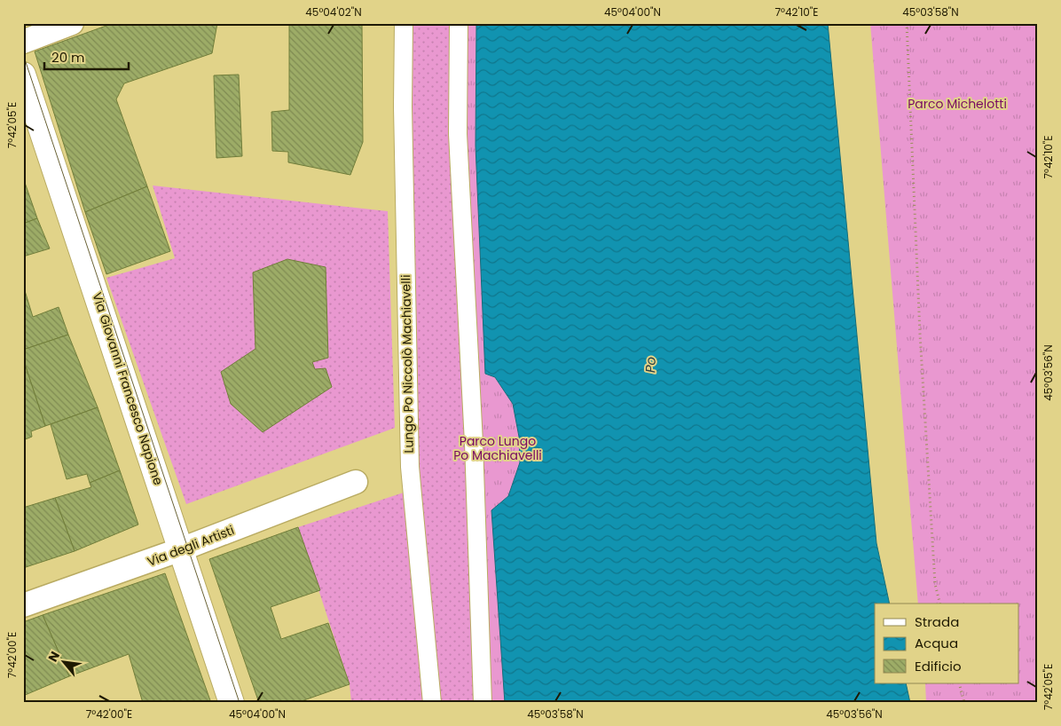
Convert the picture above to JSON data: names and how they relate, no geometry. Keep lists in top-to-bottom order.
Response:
{
  "streets": {
    "street": ["Lungo Po Niccolò Machiavelli", "Via Giovanni Francesco Napione", "Via degli Artisti"]
  },
  "crossings": [
    ["Via Giovanni Francesco Napione", "Via degli Artisti"]
  ],
  "water": ["Po"],
  "parks": ["Parco Michelotti", "Parco Lungo Po Machiavelli"],
  "legend": ["Strada", "Acqua", "Edificio"],
  "scale_bar": "20 m",
  "north": "top left",
  "coordinates": [
    "45°04'02\"N",
    "45°04'00\"N",
    "7°42'10\"E",
    "45°03'58\"N",
    "7°42'05\"E",
    "45°03'56\"N",
    "7°42'00\"E"
  ]
}
